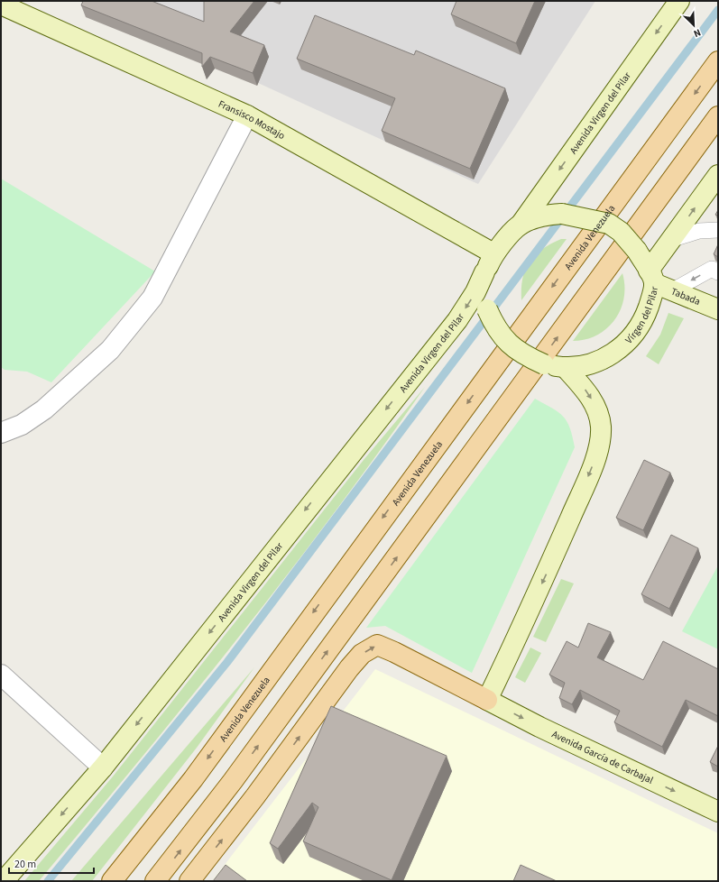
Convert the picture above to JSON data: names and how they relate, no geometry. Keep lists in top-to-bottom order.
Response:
{
  "streets": {
    "main road": [
      "Avenida Virgen del Pilar",
      "Fransisco Mostajo",
      "Avenida Venezuela",
      "Tabada",
      "Vírgen del Pilar",
      "Avenida García de Carbajal"
    ]
  },
  "crossings": [
    ["Avenida Virgen del Pilar", "Vírgen del Pilar"],
    ["Fransisco Mostajo", "Vírgen del Pilar"],
    ["Tabada", "Vírgen del Pilar"]
  ],
  "one_way": ["Avenida García de Carbajal"],
  "scale_bar": "20 m",
  "north": "bottom right"
}
